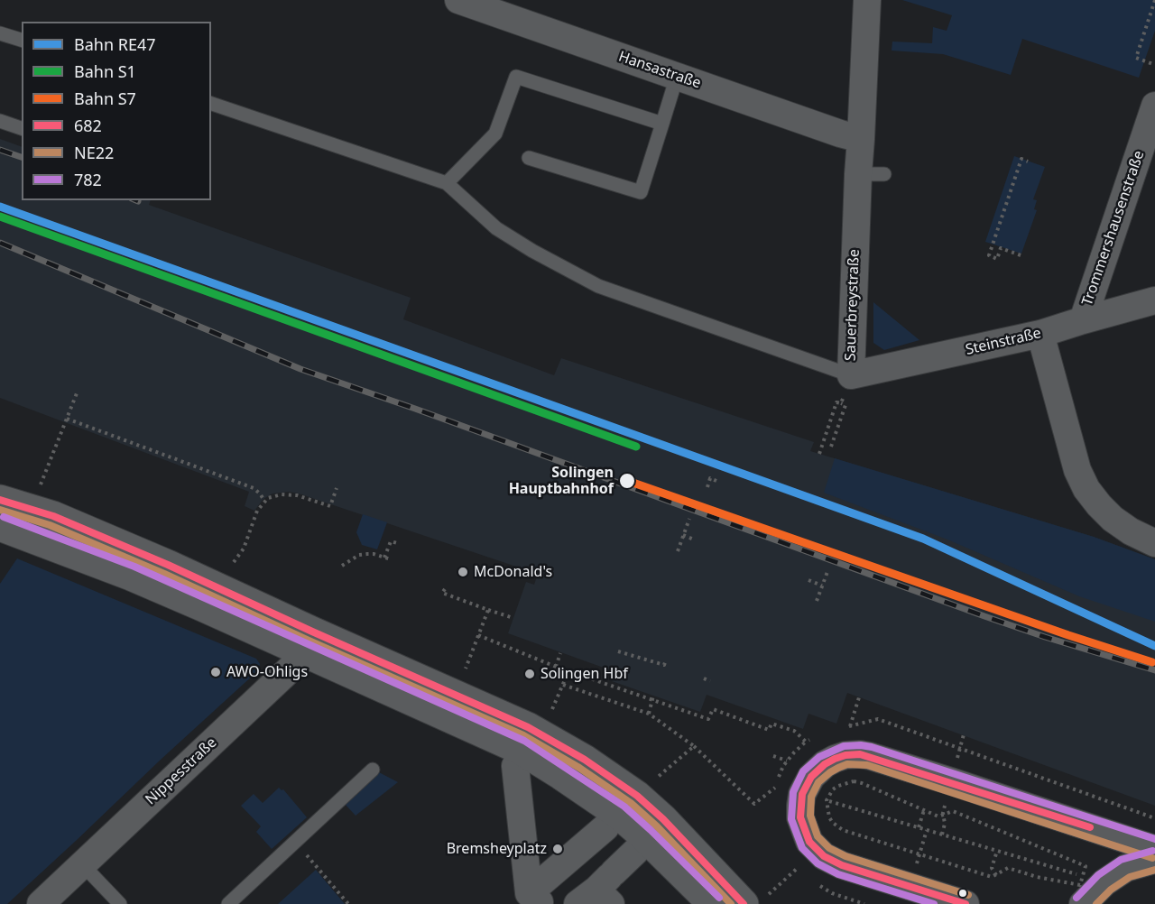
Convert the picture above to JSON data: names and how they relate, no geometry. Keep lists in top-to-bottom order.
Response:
{
  "streets": {
    "street": [
      "Hansastraße",
      "Trommershausenstraße",
      "Sauerbreystraße",
      "Steinstraße",
      "Nippesstraße"
    ]
  },
  "crossings": [
    ["Hansastraße", "Sauerbreystraße"],
    ["Trommershausenstraße", "Steinstraße"],
    ["Sauerbreystraße", "Steinstraße"]
  ],
  "places": [
    "Solingen Hauptbahnhof",
    "McDonald's",
    "AWO-Ohligs",
    "Solingen Hbf",
    "Bremsheyplatz"
  ],
  "lines": [
    "rail line RE47",
    "rail line S1",
    "rail line S7",
    "transit line 682",
    "transit line NE22",
    "transit line 782"
  ],
  "legend": [
    "Bahn RE47",
    "Bahn S1",
    "Bahn S7",
    "682",
    "NE22",
    "782"
  ]
}
